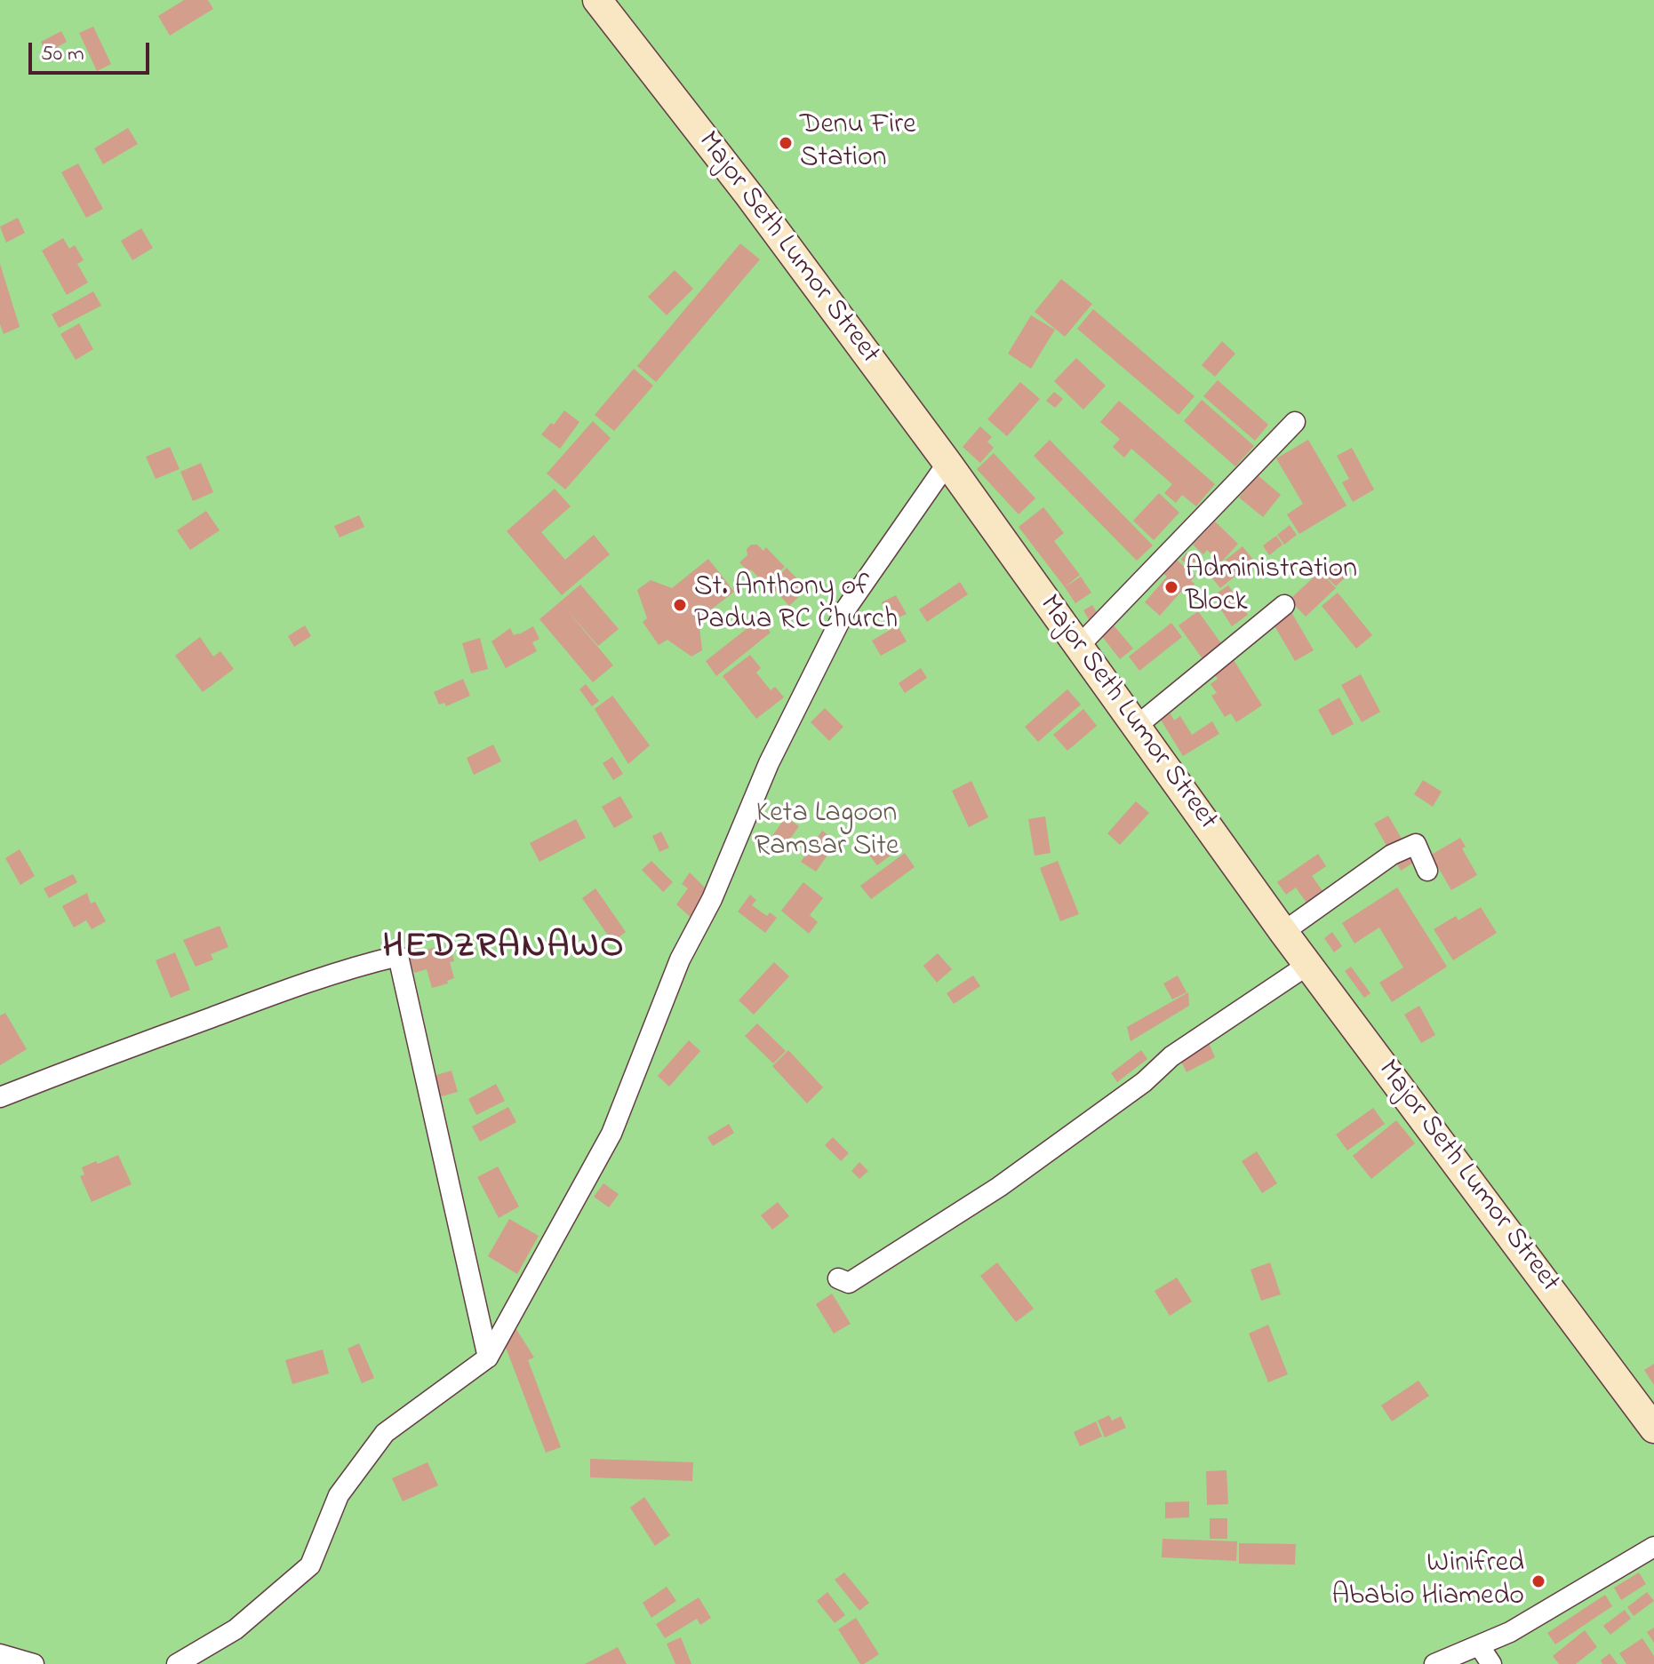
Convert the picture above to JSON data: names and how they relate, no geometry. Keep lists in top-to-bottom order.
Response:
{
  "streets": {
    "main road": ["Major Seth Lumor Street"]
  },
  "districts": ["HEDZRANAWO"],
  "parks": ["Keta Lagoon Ramsar Site"],
  "places": [
    "Denu Fire Station",
    "Administration Block",
    "St. Anthony of Padua RC Church",
    "Winifred Ababio Hiamedo"
  ],
  "scale_bar": "50 m"
}
